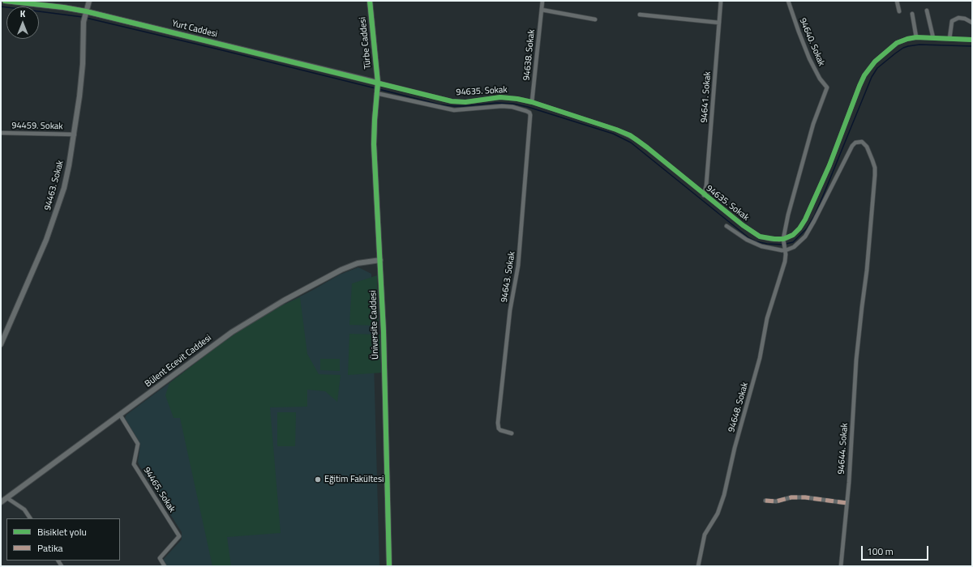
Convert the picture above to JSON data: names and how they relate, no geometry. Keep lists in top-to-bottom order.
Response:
{
  "streets": {
    "street": [
      "Yurt Caddesi",
      "94640. Sokak",
      "Türbe Caddesi",
      "94638. Sokak",
      "94635. Sokak",
      "94641. Sokak",
      "94459. Sokak",
      "94463. Sokak",
      "94643. Sokak",
      "Üniversite Caddesi",
      "Bülent Ecevit Caddesi",
      "94648. Sokak",
      "94644. Sokak",
      "94465. Sokak"
    ]
  },
  "crossings": [
    ["Yurt Caddesi", "Türbe Caddesi"],
    ["Yurt Caddesi", "94635. Sokak"],
    ["Yurt Caddesi", "94463. Sokak"],
    ["Yurt Caddesi", "Üniversite Caddesi"],
    ["94640. Sokak", "94635. Sokak"],
    ["Türbe Caddesi", "94635. Sokak"],
    ["Türbe Caddesi", "Üniversite Caddesi"],
    ["94638. Sokak", "94635. Sokak"],
    ["94635. Sokak", "94641. Sokak"],
    ["94635. Sokak", "94643. Sokak"],
    ["94635. Sokak", "Üniversite Caddesi"],
    ["94459. Sokak", "94463. Sokak"],
    ["Üniversite Caddesi", "Bülent Ecevit Caddesi"],
    ["Bülent Ecevit Caddesi", "94465. Sokak"],
    ["94648. Sokak", "94644. Sokak"]
  ],
  "places": ["Eğitim Fakültesi"],
  "legend": ["Bisiklet yolu", "Patika"],
  "scale_bar": "100 m",
  "north": "top"
}
